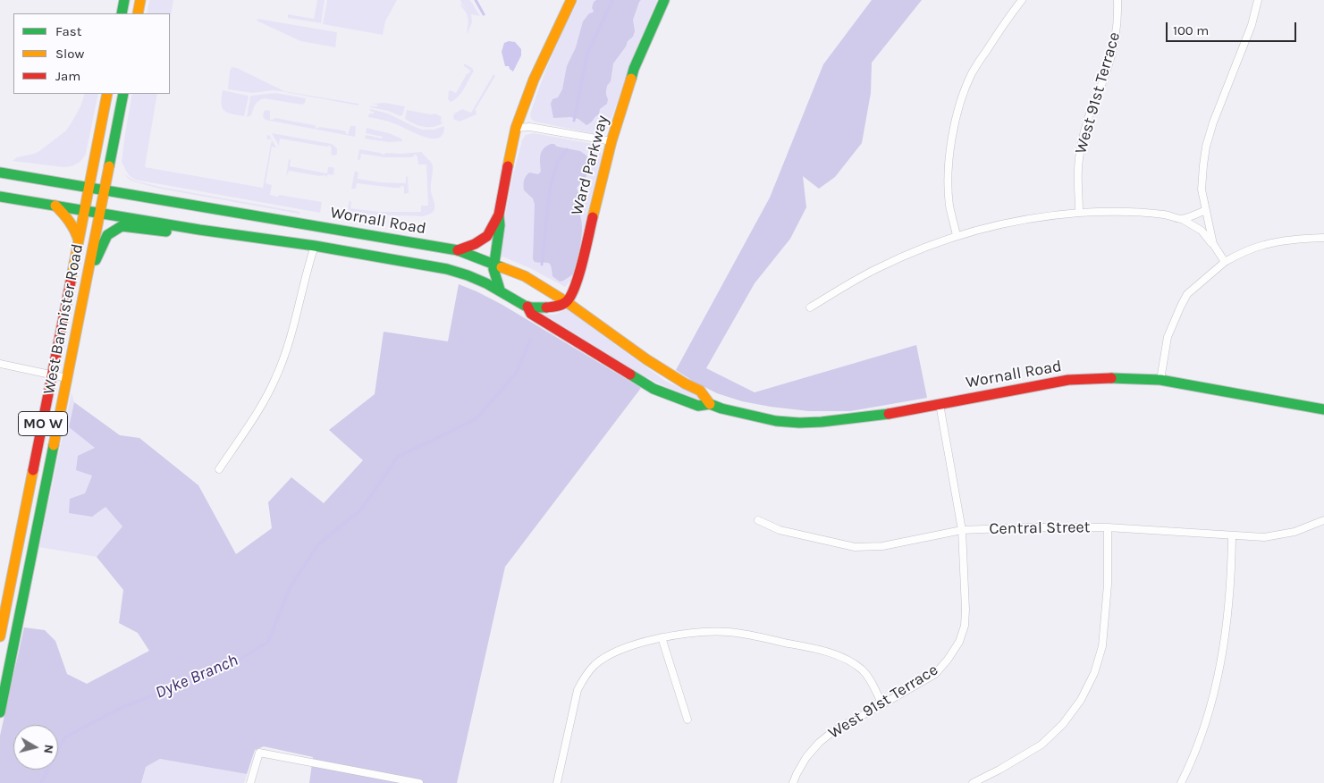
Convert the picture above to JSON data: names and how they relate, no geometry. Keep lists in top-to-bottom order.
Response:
{
  "streets": {
    "main road": [
      "Ward Parkway",
      "Wornall Road",
      "West Bannister Road",
      "MO W"
    ],
    "street": ["West 91st Terrace", "Central Street"]
  },
  "crossings": [
    ["West 91st Terrace", "Wornall Road"],
    ["West 91st Terrace", "Central Street"],
    ["Ward Parkway", "Wornall Road"],
    ["Wornall Road", "West Bannister Road"]
  ],
  "water": ["Dyke Branch"],
  "legend": ["Fast", "Slow", "Jam"],
  "scale_bar": "100 m",
  "north": "right"
}
